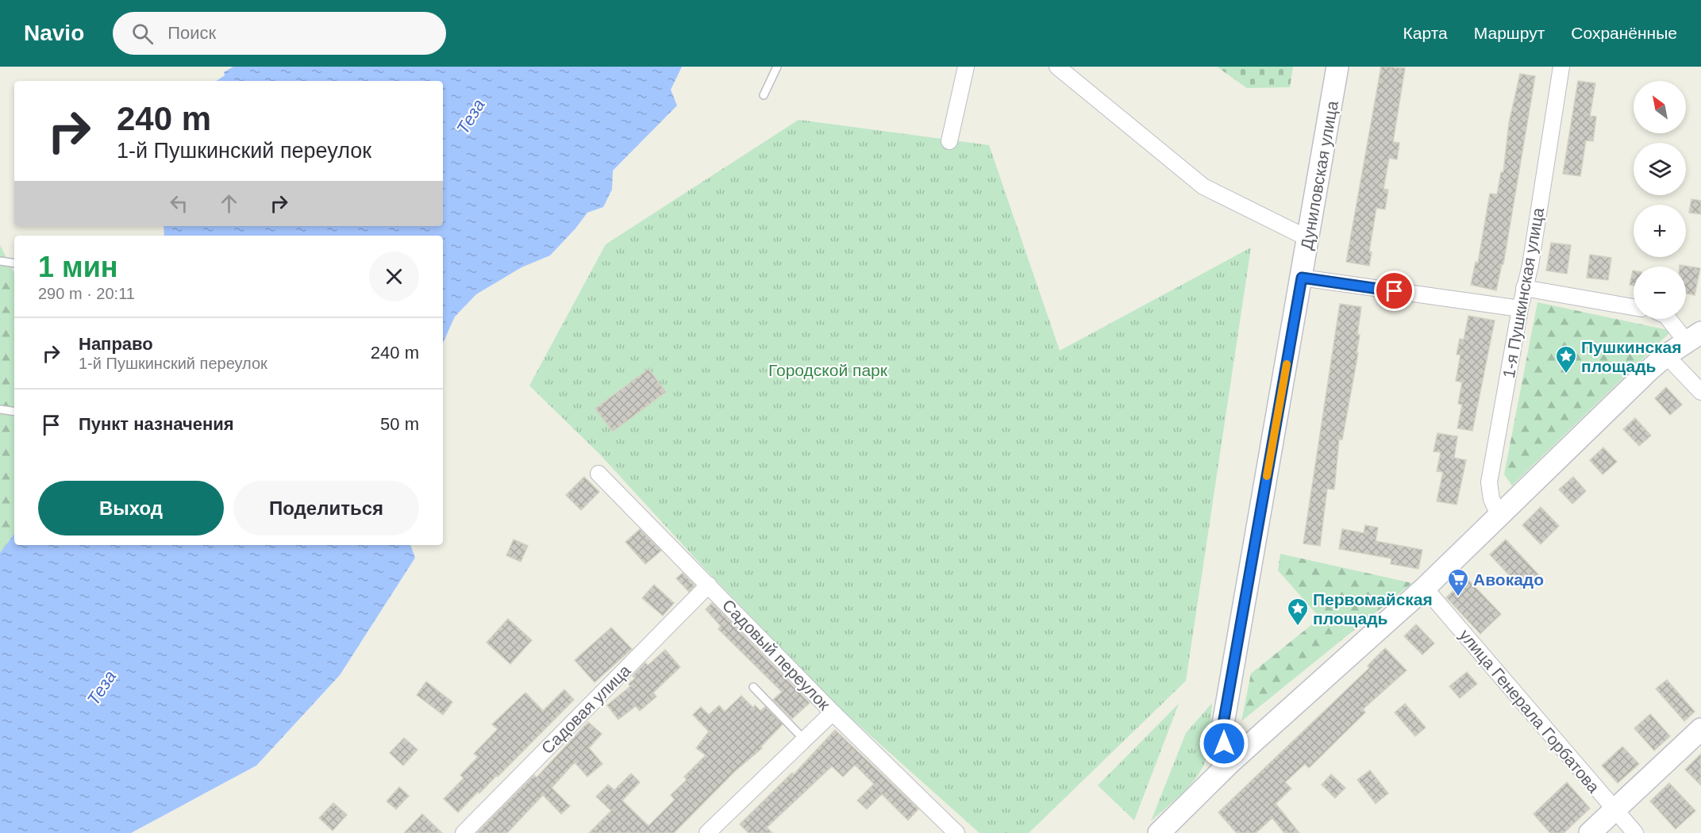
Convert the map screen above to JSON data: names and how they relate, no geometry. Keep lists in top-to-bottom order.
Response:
{
  "streets": {
    "main road": ["Дуниловская улица"],
    "street": [
      "1-я Пушкинская улица",
      "Садовый переулок",
      "Садовая улица",
      "улица Генерала Горбатова"
    ]
  },
  "crossings": [
    ["Садовый переулок", "Садовая улица"]
  ],
  "water": ["Теза"],
  "parks": ["Городской парк"],
  "places": {
    "place": ["Пушкинская площадь", "Первомайская площадь"],
    "supermarket": ["Авокадо"]
  },
  "north": "top left",
  "page": {
    "header": "Navio",
    "search": "Поиск",
    "nav": ["Карта", "Маршрут", "Сохранённые"],
    "map_buttons": ["+", "−"],
    "turn": ["240 m", "1-й Пушкинский переулок"],
    "heading": ["1 мин", "290 m · 20:11"],
    "list": [
      {
        "name": "Направо",
        "note": "1-й Пушкинский переулок",
        "value": "240 m"
      },
      {
        "name": "Пункт назначения",
        "value": "50 m"
      }
    ],
    "buttons": ["Выход", "Поделиться"]
  }
}
